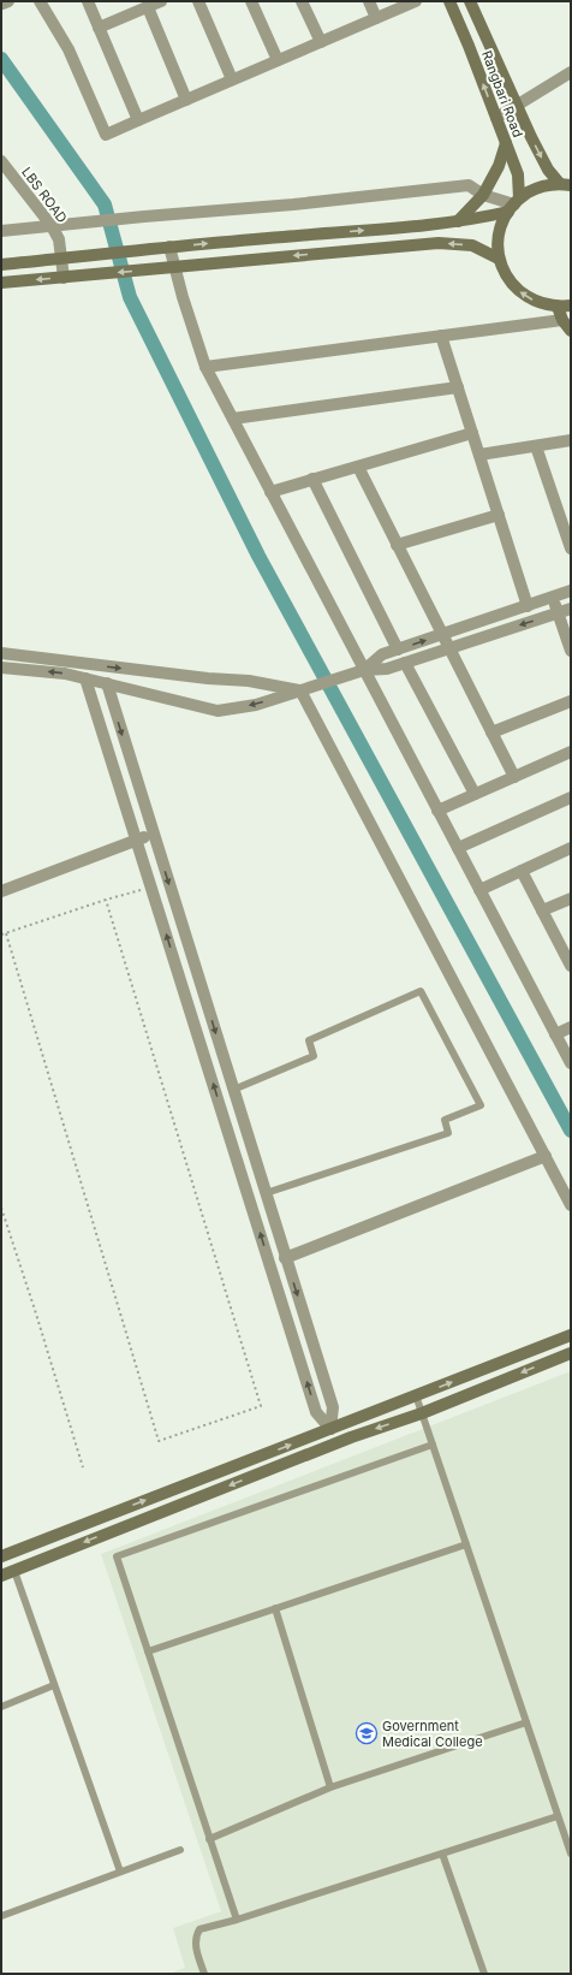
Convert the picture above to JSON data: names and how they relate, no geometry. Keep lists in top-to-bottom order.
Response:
{
  "streets": {
    "street": ["Rangbari Road", "LBS ROAD"]
  },
  "places": {
    "school or university": ["Government Medical College"]
  }
}
